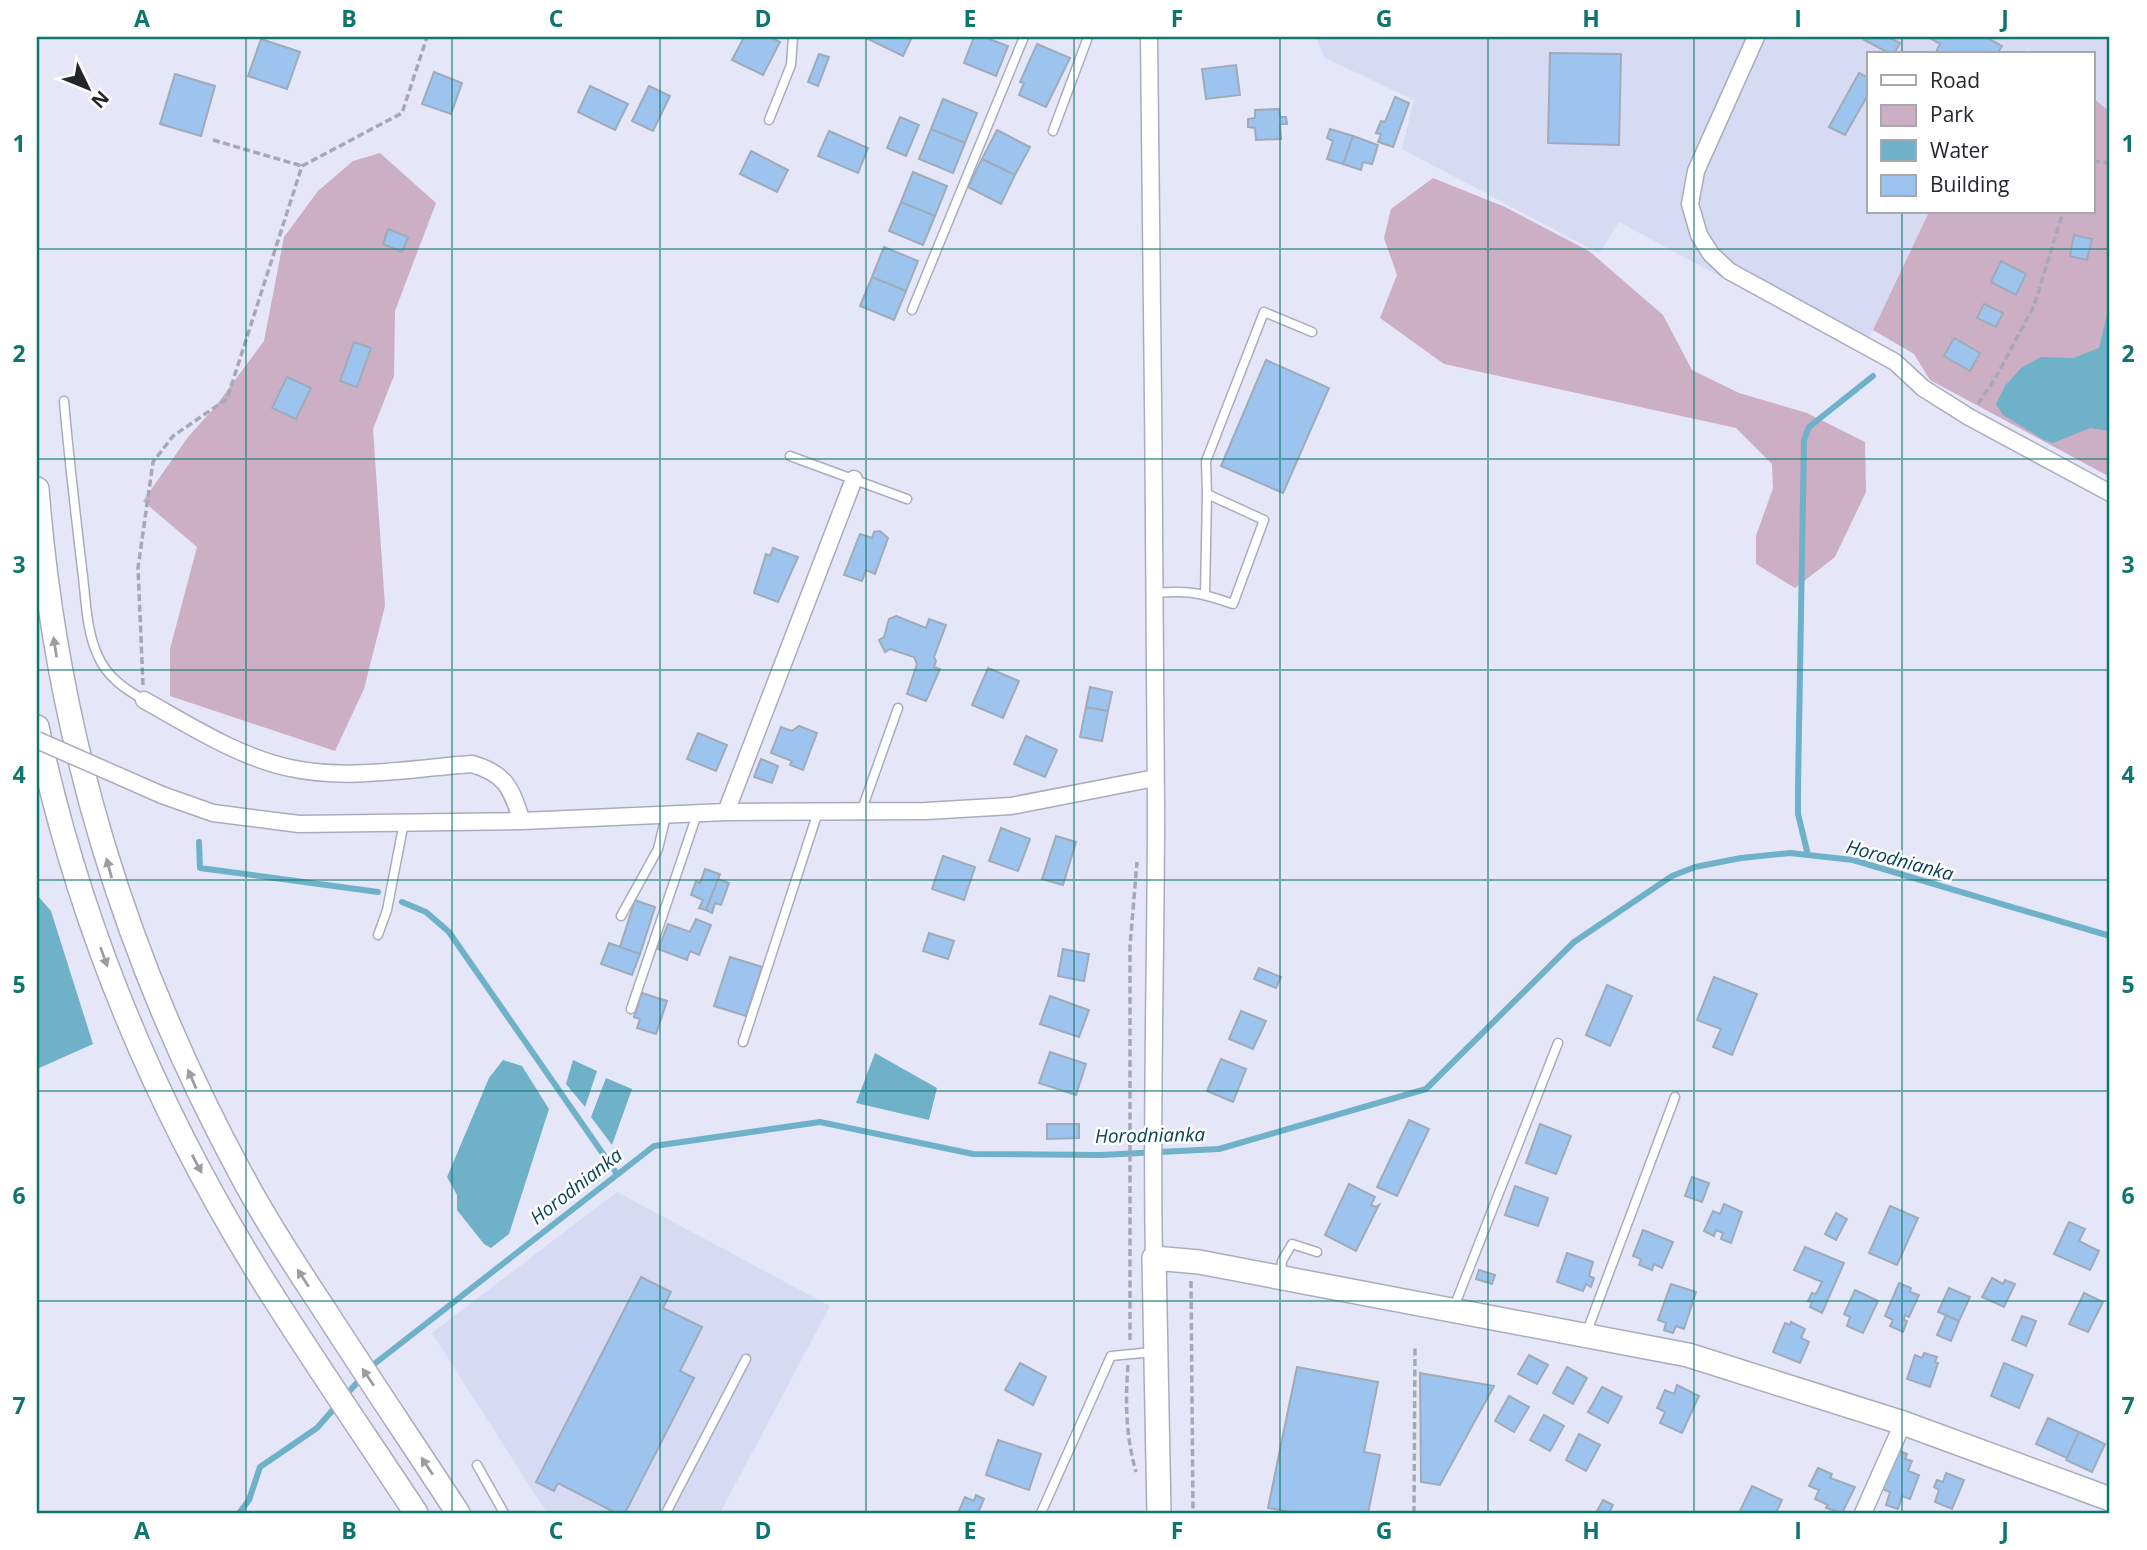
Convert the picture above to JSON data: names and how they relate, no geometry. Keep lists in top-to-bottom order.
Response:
{
  "water": ["Horodnianka"],
  "legend": [
    "Road",
    "Park",
    "Water",
    "Building"
  ],
  "north": "bottom right",
  "grid": {
    "columns": [
      "A",
      "B",
      "C",
      "D",
      "E",
      "F",
      "G",
      "H",
      "I",
      "J"
    ],
    "rows": [
      "1",
      "2",
      "3",
      "4",
      "5",
      "6",
      "7"
    ]
  }
}
